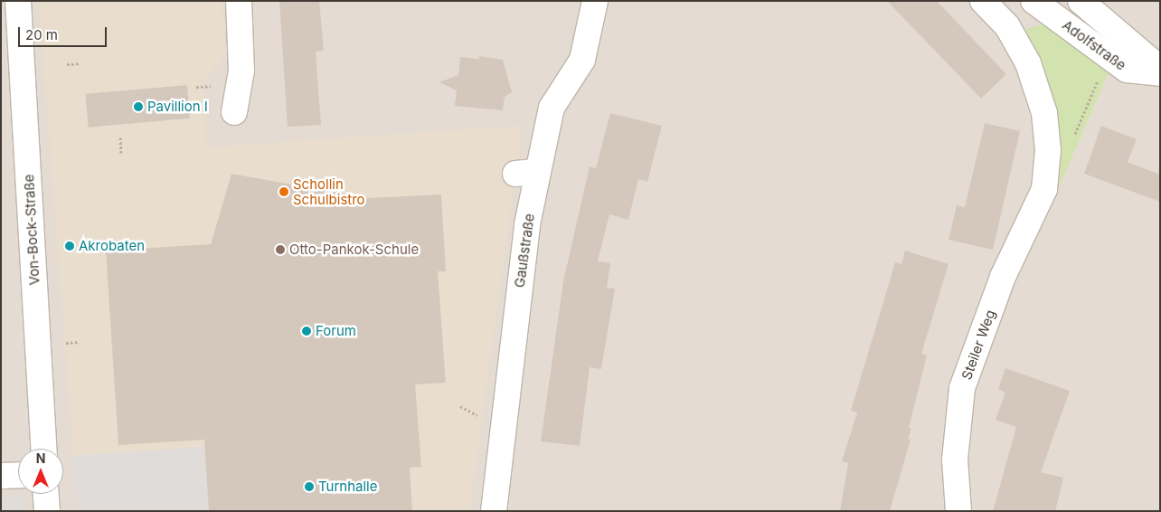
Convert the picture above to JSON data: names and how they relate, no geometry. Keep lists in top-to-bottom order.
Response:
{
  "streets": {
    "street": [
      "Adolfstraße",
      "Von-Bock-Straße",
      "Gaußstraße",
      "Steiler Weg"
    ]
  },
  "places": [
    "Pavillion I",
    "Schollin Schulbistro",
    "Akrobaten",
    "Otto-Pankok-Schule",
    "Forum",
    "Turnhalle"
  ],
  "scale_bar": "20 m",
  "north": "top"
}
